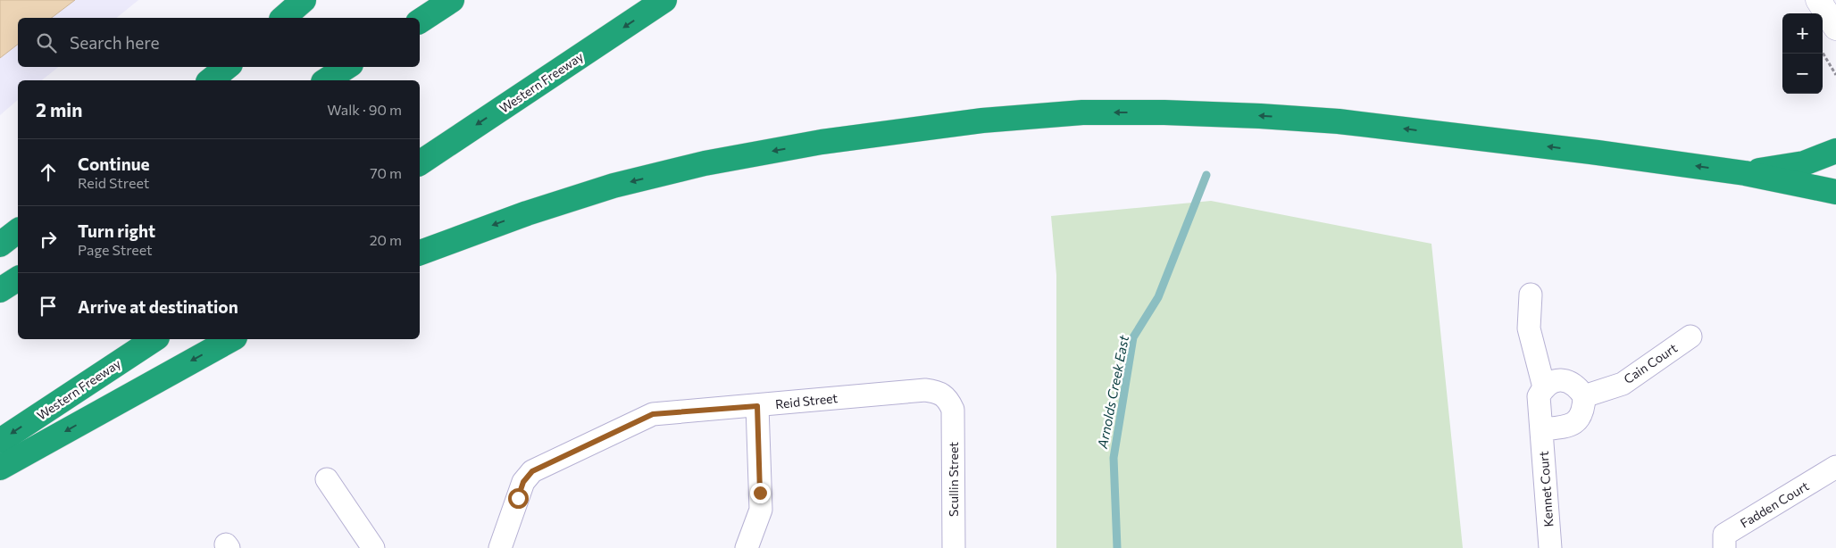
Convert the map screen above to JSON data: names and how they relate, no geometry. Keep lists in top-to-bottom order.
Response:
{
  "streets": {
    "highway": ["Western Freeway"],
    "street": [
      "Cain Court",
      "Reid Street",
      "Scullin Street",
      "Kennet Court",
      "Fadden Court"
    ]
  },
  "crossings": [
    ["Cain Court", "Kennet Court"],
    ["Reid Street", "Scullin Street"]
  ],
  "water": ["Arnolds Creek East"],
  "page": {
    "map_buttons": ["+", "−"],
    "search": "Search here",
    "heading": ["2 min", "Walk · 90 m"],
    "list": [
      ["Continue", "Reid Street", "70 m"],
      ["Turn right", "Page Street", "20 m"],
      "Arrive at destination"
    ]
  }
}
